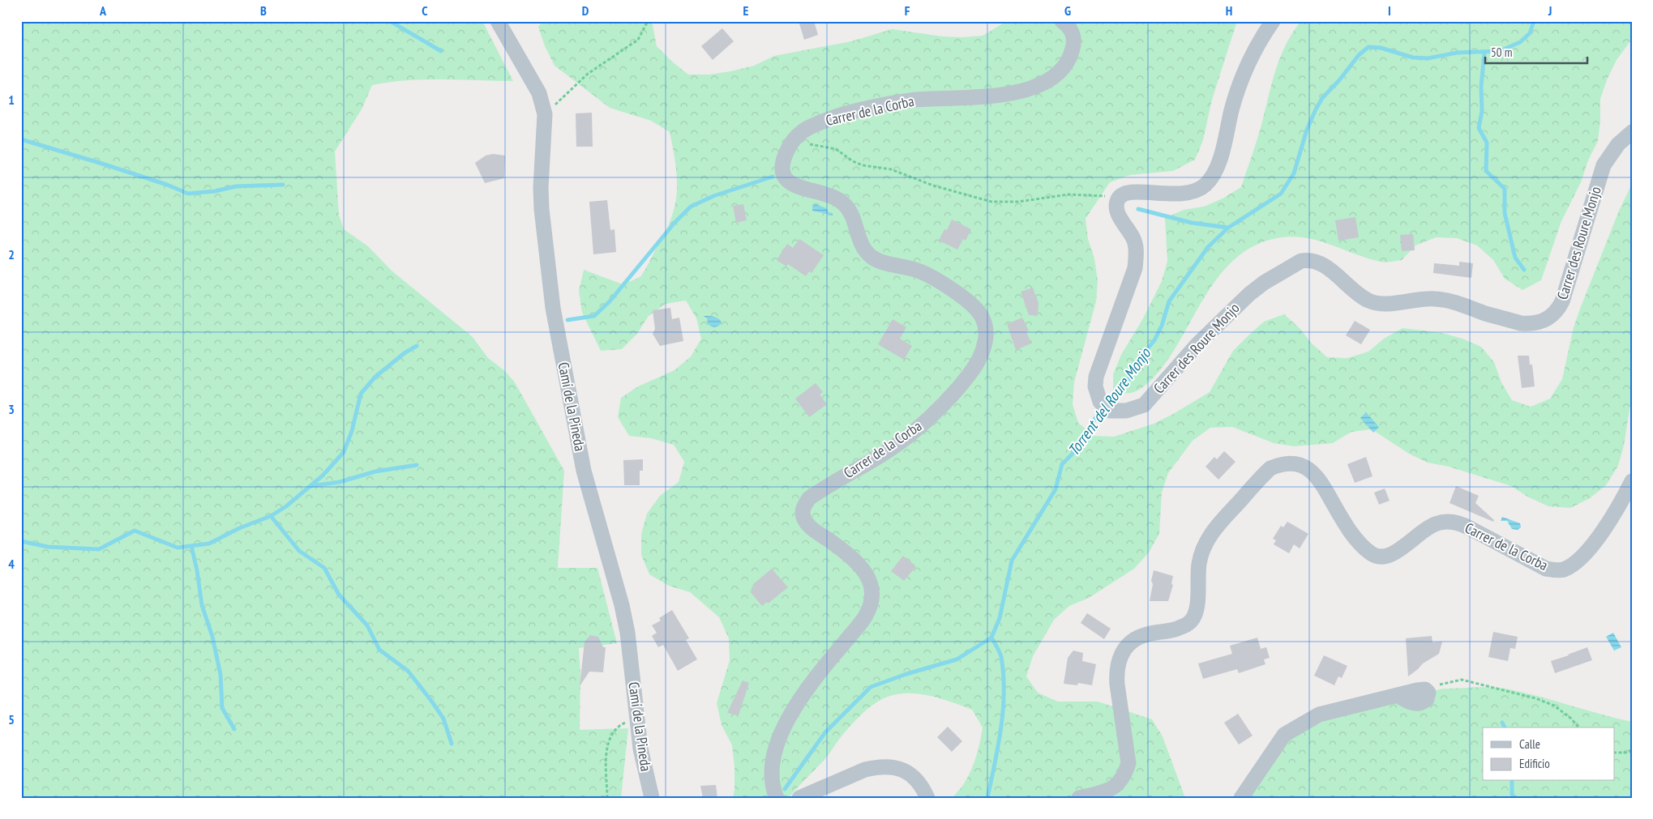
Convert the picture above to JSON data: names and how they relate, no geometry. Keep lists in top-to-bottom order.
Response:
{
  "streets": {
    "street": ["Carrer de la Corba", "Carrer des Roure Monjo", "Camí de la Pineda"]
  },
  "water": ["Torrent del Roure Monjo"],
  "legend": ["Calle", "Edificio"],
  "scale_bar": "50 m",
  "grid": {
    "columns": [
      "A",
      "B",
      "C",
      "D",
      "E",
      "F",
      "G",
      "H",
      "I",
      "J"
    ],
    "rows": [
      "1",
      "2",
      "3",
      "4",
      "5"
    ]
  }
}
